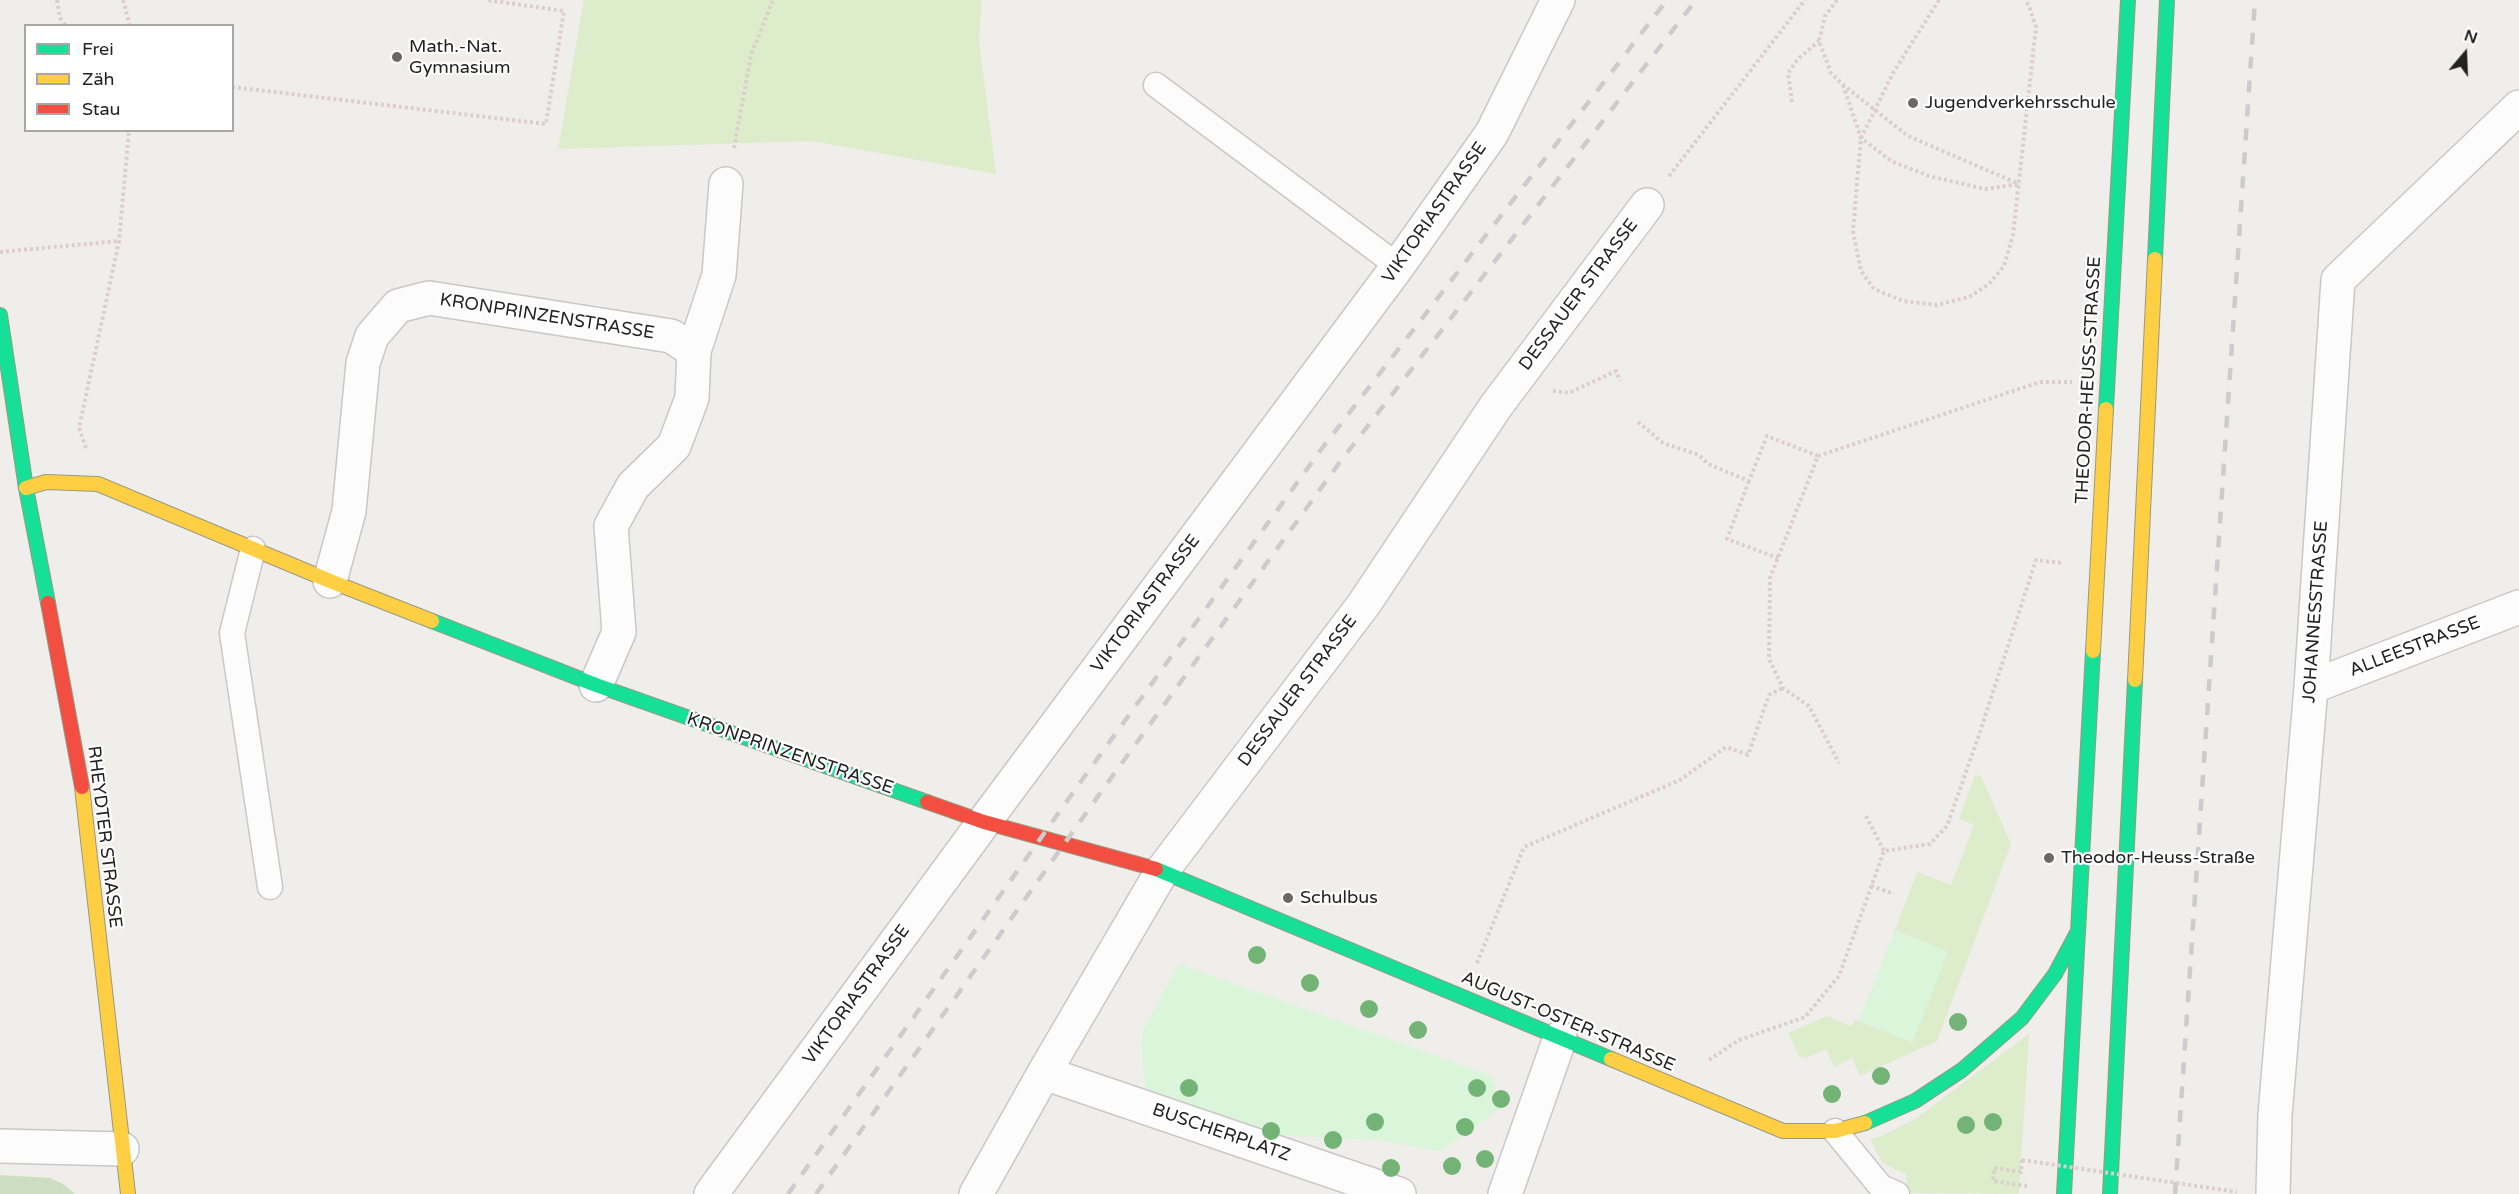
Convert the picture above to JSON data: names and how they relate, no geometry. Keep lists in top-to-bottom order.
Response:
{
  "streets": {
    "main road": [
      "KRONPRINZENSTRASSE",
      "THEODOR-HEUSS-STRASSE",
      "RHEYDTER STRASSE",
      "AUGUST-OSTER-STRASSE"
    ],
    "street": [
      "VIKTORIASTRASSE",
      "DESSAUER STRASSE",
      "JOHANNESSTRASSE",
      "ALLEESTRASSE",
      "BUSCHERPLATZ"
    ]
  },
  "crossings": [
    ["VIKTORIASTRASSE", "KRONPRINZENSTRASSE"],
    ["VIKTORIASTRASSE", "AUGUST-OSTER-STRASSE"],
    ["DESSAUER STRASSE", "AUGUST-OSTER-STRASSE"],
    ["DESSAUER STRASSE", "BUSCHERPLATZ"],
    ["KRONPRINZENSTRASSE", "RHEYDTER STRASSE"],
    ["KRONPRINZENSTRASSE", "AUGUST-OSTER-STRASSE"],
    ["THEODOR-HEUSS-STRASSE", "AUGUST-OSTER-STRASSE"],
    ["JOHANNESSTRASSE", "ALLEESTRASSE"]
  ],
  "places": [
    "Math.-Nat. Gymnasium",
    "Jugendverkehrsschule",
    "Theodor-Heuss-Straße",
    "Schulbus"
  ],
  "legend": ["Frei", "Zäh", "Stau"],
  "north": "top"
}
